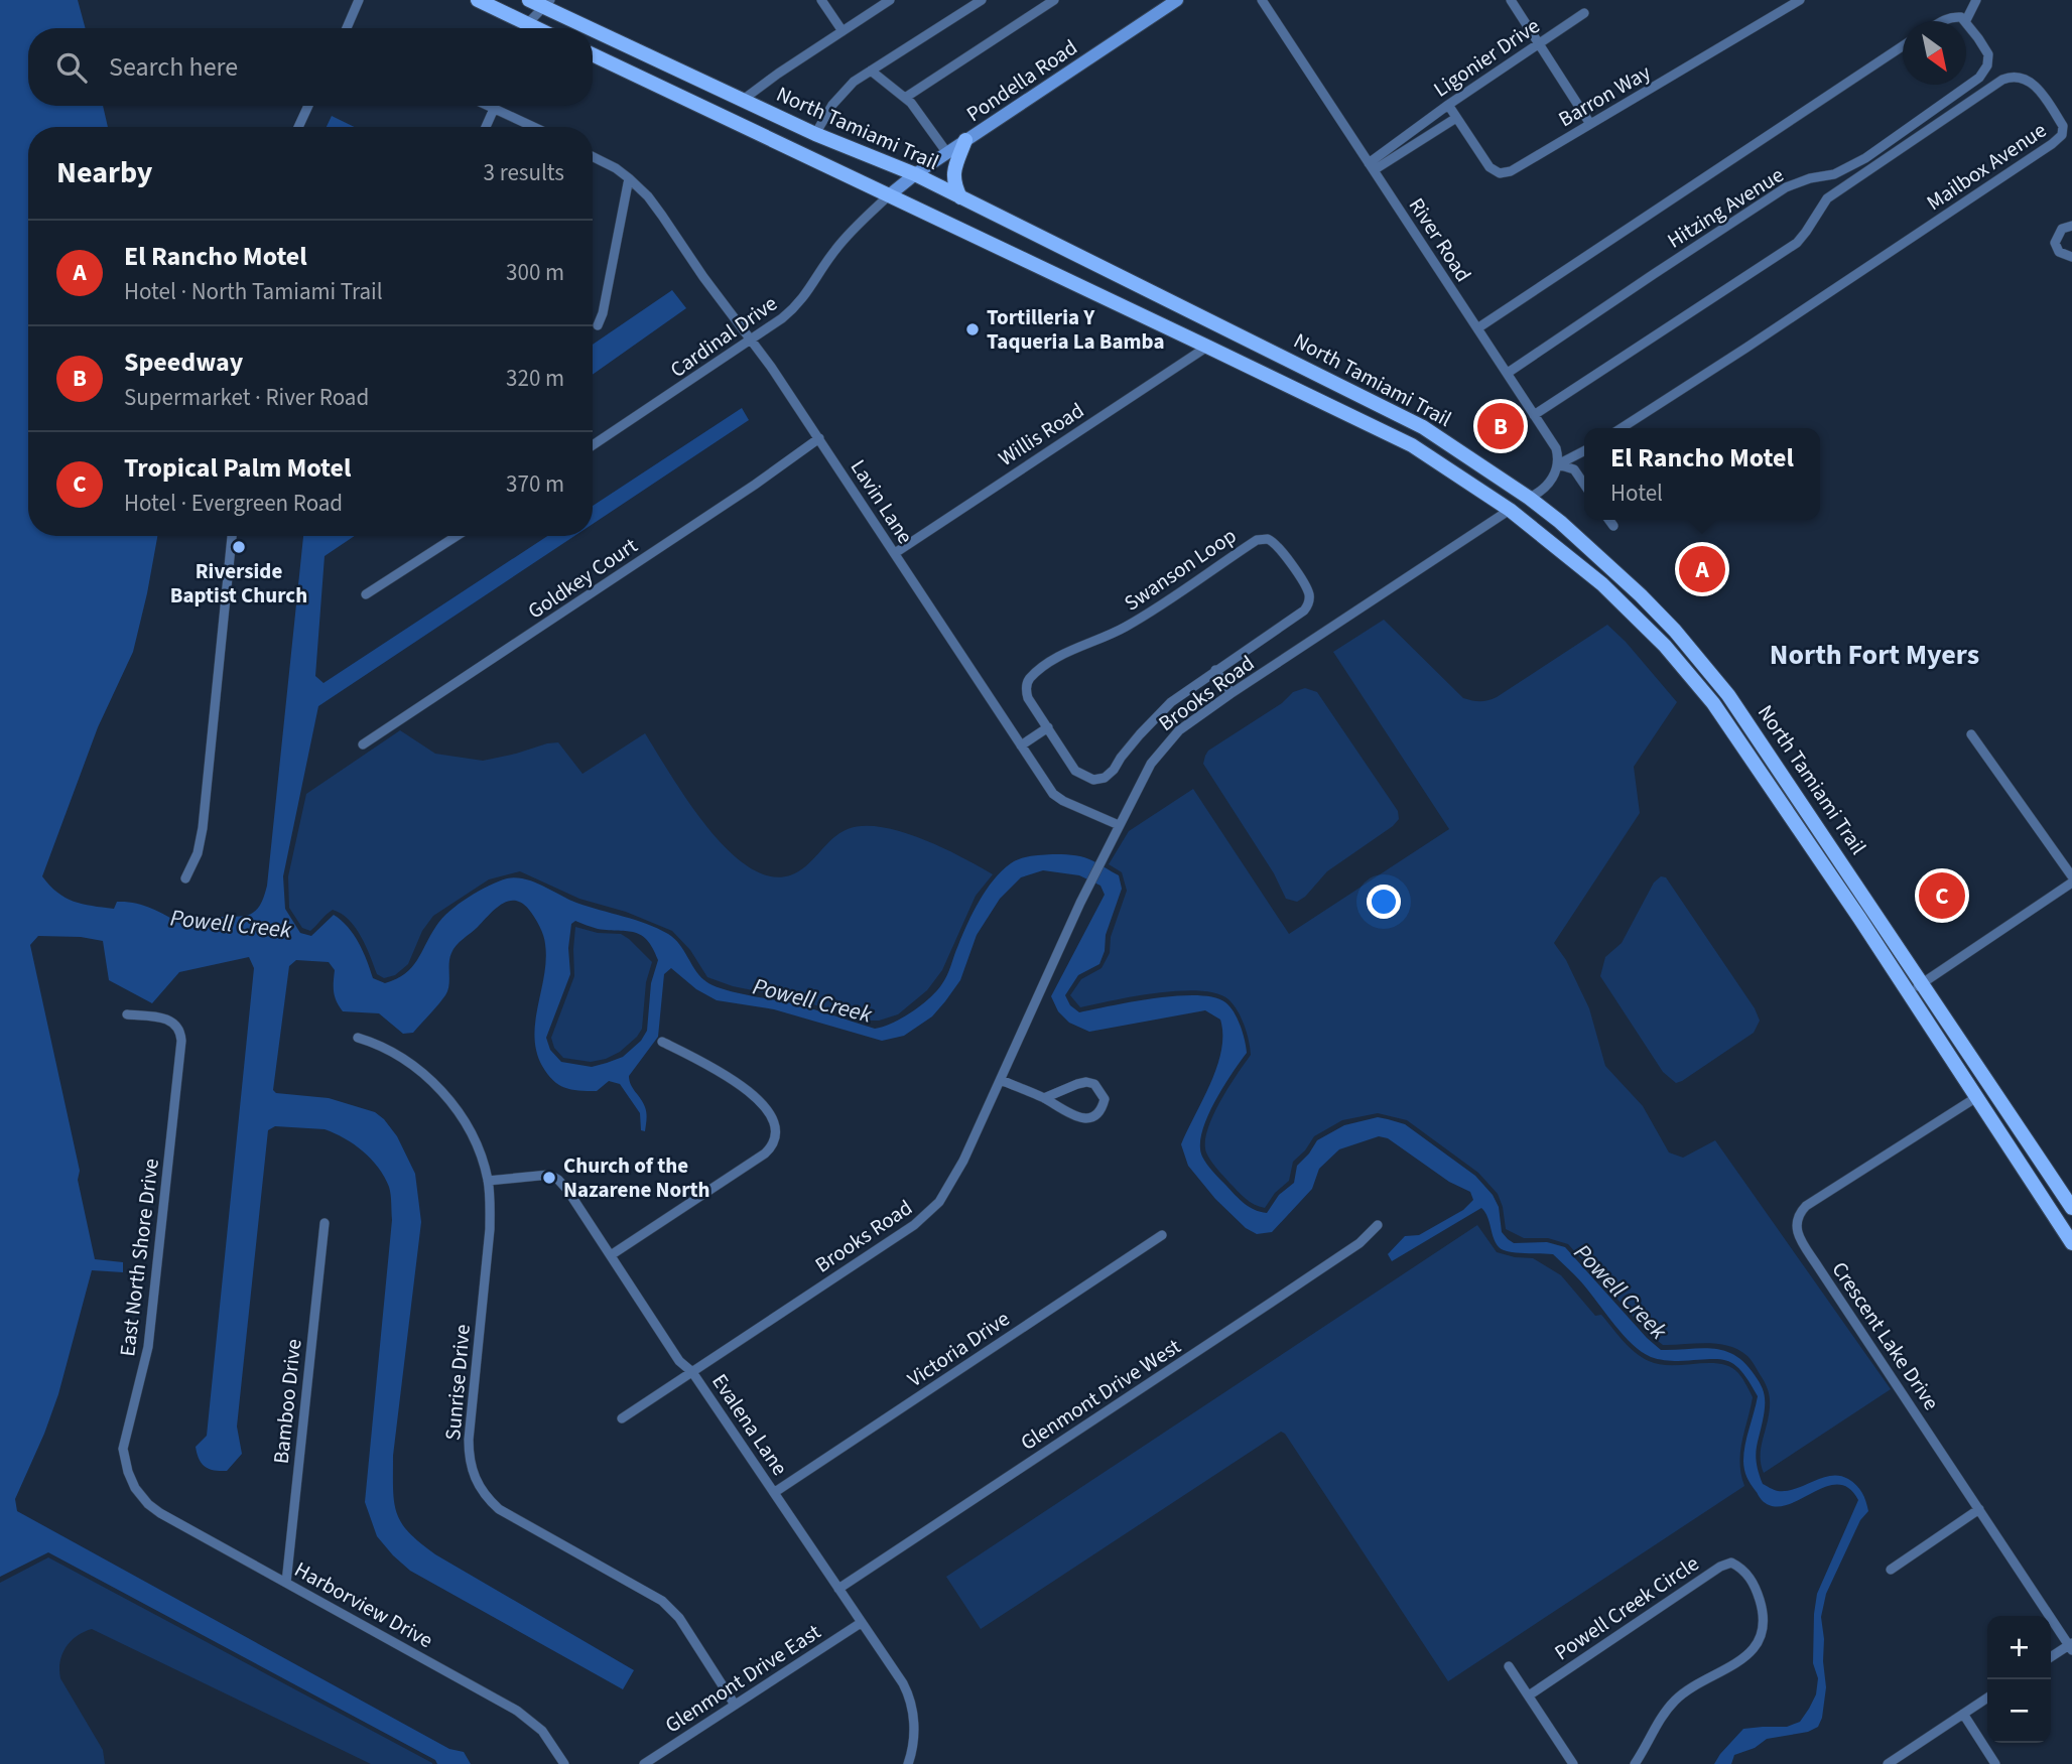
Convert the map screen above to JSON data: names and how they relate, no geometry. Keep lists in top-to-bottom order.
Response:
{
  "streets": {
    "main road": ["Pondella Road", "North Tamiami Trail"],
    "street": [
      "Ligonier Drive",
      "Barron Way",
      "Mailbox Avenue",
      "Hitzing Avenue",
      "River Road",
      "Cardinal Drive",
      "Willis Road",
      "Lavin Lane",
      "Swanson Loop",
      "Goldkey Court",
      "Brooks Road",
      "East North Shore Drive",
      "Crescent Lake Drive",
      "Victoria Drive",
      "Sunrise Drive",
      "Glenmont Drive West",
      "Bamboo Drive",
      "Evalena Lane",
      "Harborview Drive",
      "Powell Creek Circle",
      "Glenmont Drive East"
    ]
  },
  "crossings": [
    ["Ligonier Drive", "Barron Way"],
    ["Ligonier Drive", "River Road"],
    ["Pondella Road", "North Tamiami Trail"],
    ["Pondella Road", "Cardinal Drive"],
    ["North Tamiami Trail", "Cardinal Drive"],
    ["North Tamiami Trail", "Willis Road"],
    ["North Tamiami Trail", "Brooks Road"],
    ["North Tamiami Trail", "Crescent Lake Drive"],
    ["Mailbox Avenue", "River Road"],
    ["Hitzing Avenue", "River Road"],
    ["Cardinal Drive", "Lavin Lane"],
    ["Willis Road", "Lavin Lane"],
    ["Lavin Lane", "Goldkey Court"],
    ["Lavin Lane", "Brooks Road"],
    ["Brooks Road", "Evalena Lane"],
    ["East North Shore Drive", "Harborview Drive"],
    ["Victoria Drive", "Evalena Lane"],
    ["Sunrise Drive", "Evalena Lane"],
    ["Sunrise Drive", "Glenmont Drive East"],
    ["Glenmont Drive West", "Evalena Lane"],
    ["Bamboo Drive", "Harborview Drive"],
    ["Evalena Lane", "Glenmont Drive East"]
  ],
  "districts": ["North Fort Myers"],
  "water": ["Powell Creek"],
  "places": ["Tortilleria Y Taqueria La Bamba", "Riverside Baptist Church", "Church of the Nazarene North"],
  "north": "bottom right",
  "page": {
    "search": "Search here",
    "heading": ["Nearby", "3 results"],
    "list": [
      {
        "mark": "A",
        "name": "El Rancho Motel",
        "note": "Hotel · North Tamiami Trail",
        "value": "300 m"
      },
      {
        "mark": "B",
        "name": "Speedway",
        "note": "Supermarket · River Road",
        "value": "320 m"
      },
      {
        "mark": "C",
        "name": "Tropical Palm Motel",
        "note": "Hotel · Evergreen Road",
        "value": "370 m"
      }
    ],
    "pins": ["B", "A", "C"],
    "popup": ["El Rancho Motel", "Hotel"],
    "map_buttons": ["+", "−"]
  }
}
